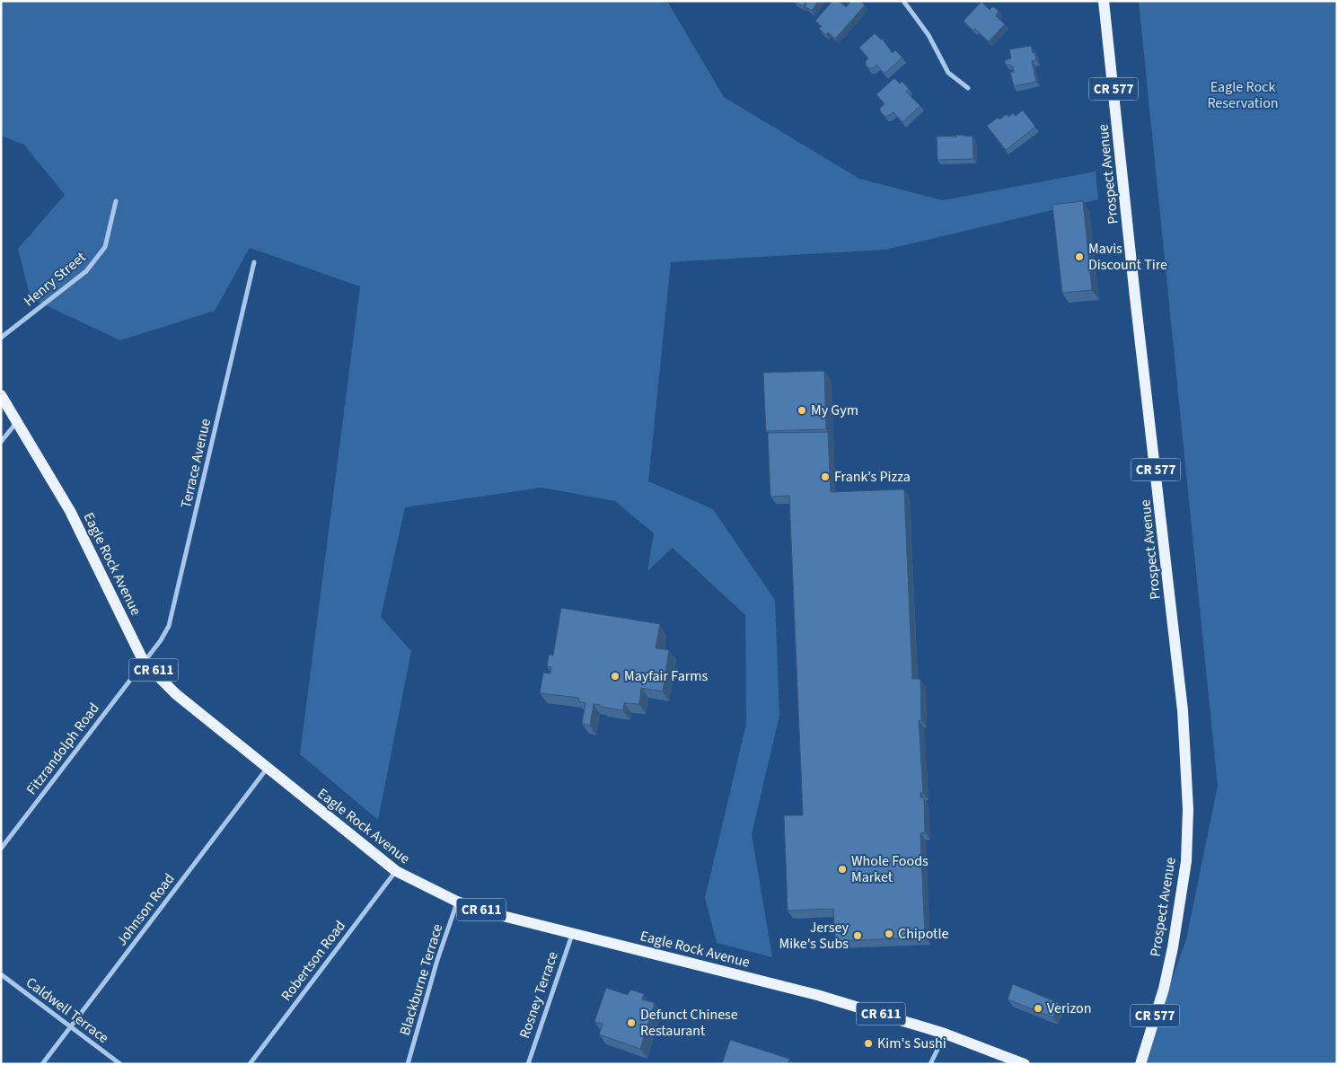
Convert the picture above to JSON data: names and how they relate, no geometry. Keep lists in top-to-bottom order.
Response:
{
  "streets": {
    "main road": [
      "CR 577",
      "Prospect Avenue",
      "Eagle Rock Avenue",
      "CR 611"
    ],
    "street": [
      "Henry Street",
      "Terrace Avenue",
      "Fitzrandolph Road",
      "Johnson Road",
      "Robertson Road",
      "Blackburne Terrace",
      "Rosney Terrace",
      "Caldwell Terrace"
    ]
  },
  "crossings": [
    ["Terrace Avenue", "Eagle Rock Avenue"],
    ["Terrace Avenue", "Fitzrandolph Road"],
    ["Eagle Rock Avenue", "Fitzrandolph Road"],
    ["Eagle Rock Avenue", "Johnson Road"],
    ["Eagle Rock Avenue", "Robertson Road"],
    ["Eagle Rock Avenue", "Blackburne Terrace"],
    ["Eagle Rock Avenue", "Rosney Terrace"],
    ["Johnson Road", "Caldwell Terrace"]
  ],
  "parks": ["Eagle Rock Reservation"],
  "places": [
    "Mavis Discount Tire",
    "My Gym",
    "Frank’s Pizza",
    "Mayfair Farms",
    "Whole Foods Market",
    "Chipotle",
    "Jersey Mike's Subs",
    "Verizon",
    "Defunct Chinese Restaurant",
    "Kim's Sushi"
  ]
}
